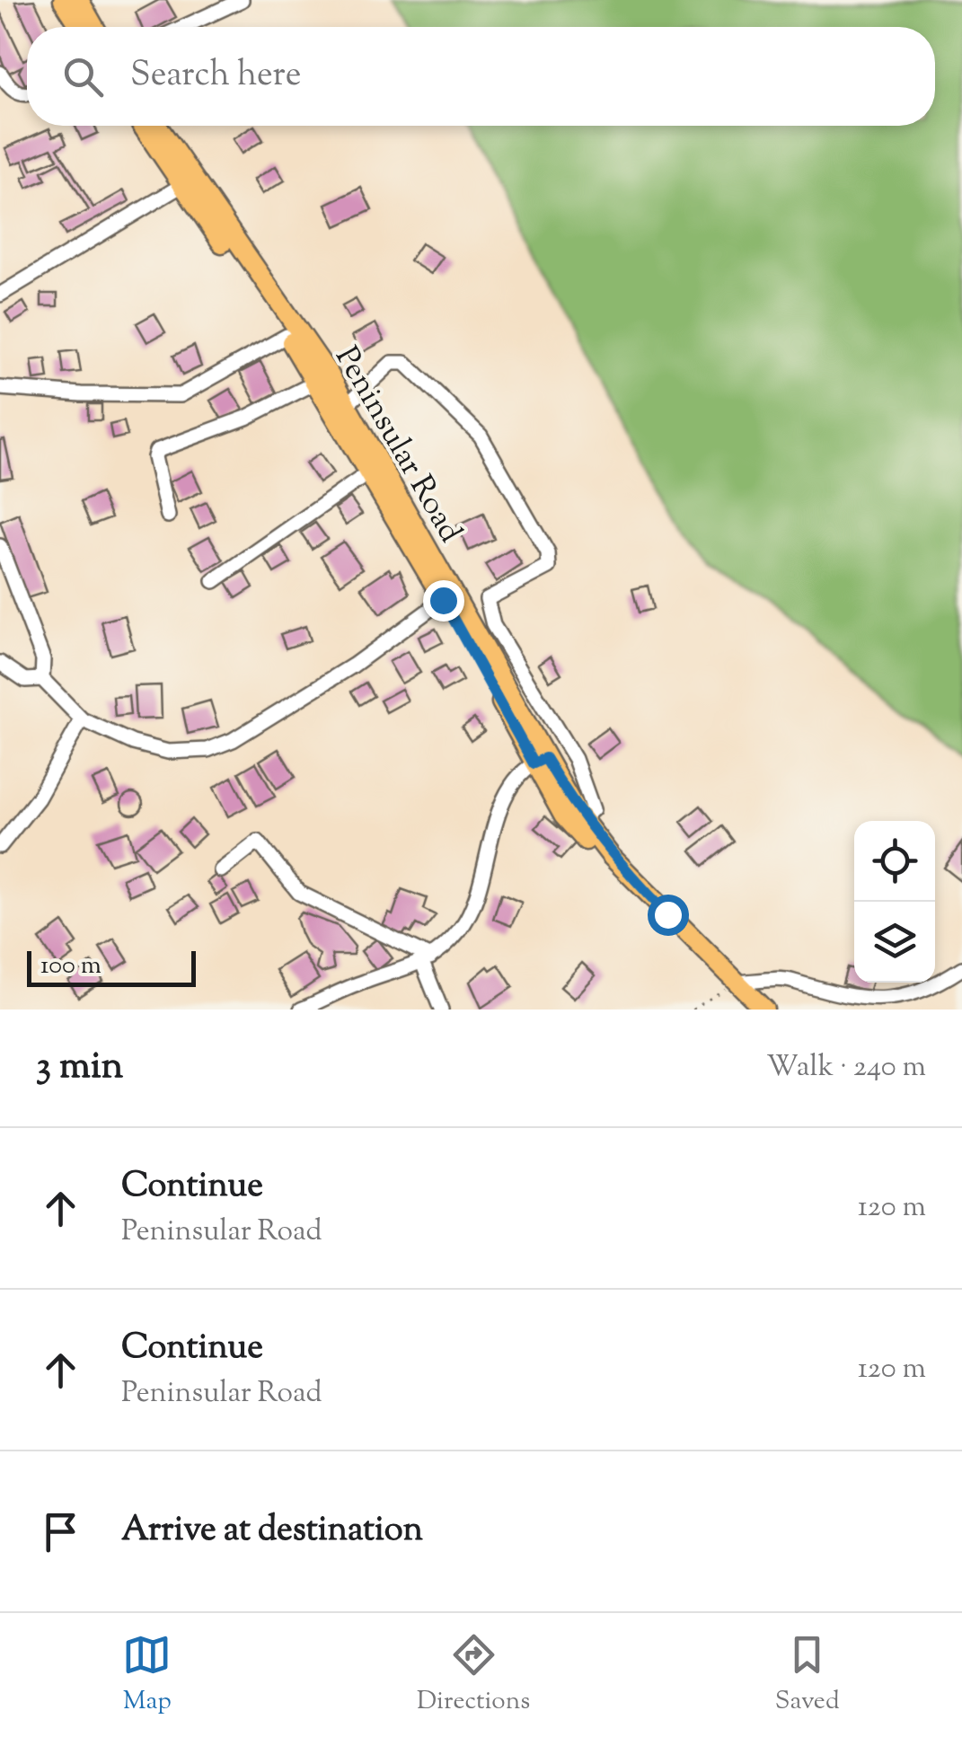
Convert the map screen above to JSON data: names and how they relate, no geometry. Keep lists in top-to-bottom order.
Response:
{
  "streets": {
    "main road": ["Peninsular Road"]
  },
  "scale_bar": "100 m",
  "page": {
    "search": "Search here",
    "scale": "100 m",
    "heading": ["3 min", "Walk · 240 m"],
    "list": [
      ["Continue", "Peninsular Road", "120 m"],
      ["Continue", "Peninsular Road", "120 m"],
      "Arrive at destination"
    ],
    "nav": ["Map", "Directions", "Saved"]
  }
}
